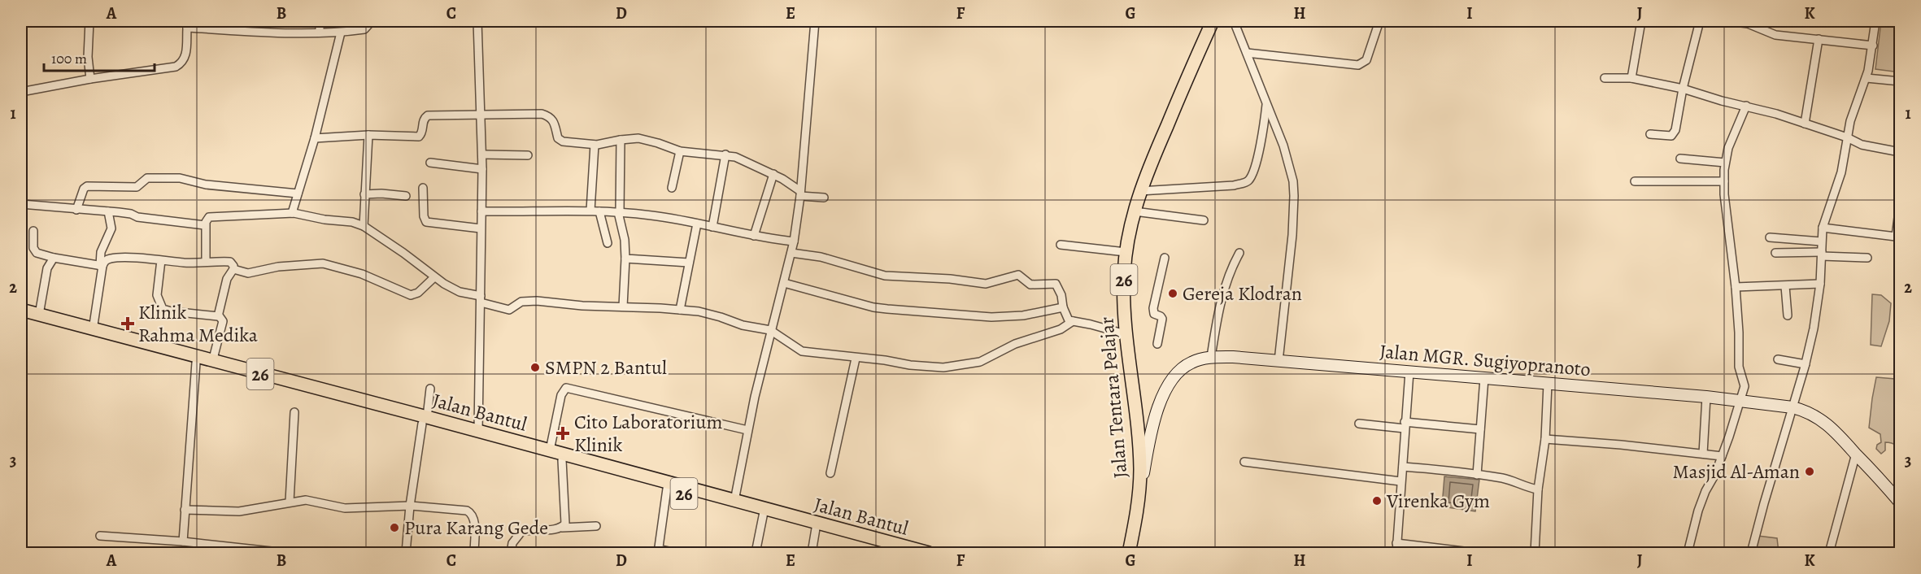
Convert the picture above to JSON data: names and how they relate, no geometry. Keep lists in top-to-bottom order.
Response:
{
  "streets": {
    "main road": [
      "26",
      "Jalan MGR. Sugiyopranoto",
      "Jalan Tentara Pelajar",
      "Jalan Bantul"
    ]
  },
  "crossings": [
    ["Jalan MGR. Sugiyopranoto", "Jalan Tentara Pelajar"]
  ],
  "places": {
    "other": [
      "Gereja Klodran",
      "SMPN 2 Bantul",
      "Masjid Al-Aman",
      "Virenka Gym",
      "Pura Karang Gede"
    ],
    "health": ["Klinik Rahma Medika", "Cito Laboratorium Klinik"]
  },
  "scale_bar": "100 m",
  "grid": {
    "columns": [
      "A",
      "B",
      "C",
      "D",
      "E",
      "F",
      "G",
      "H",
      "I",
      "J",
      "K"
    ],
    "rows": ["1", "2", "3"]
  }
}
